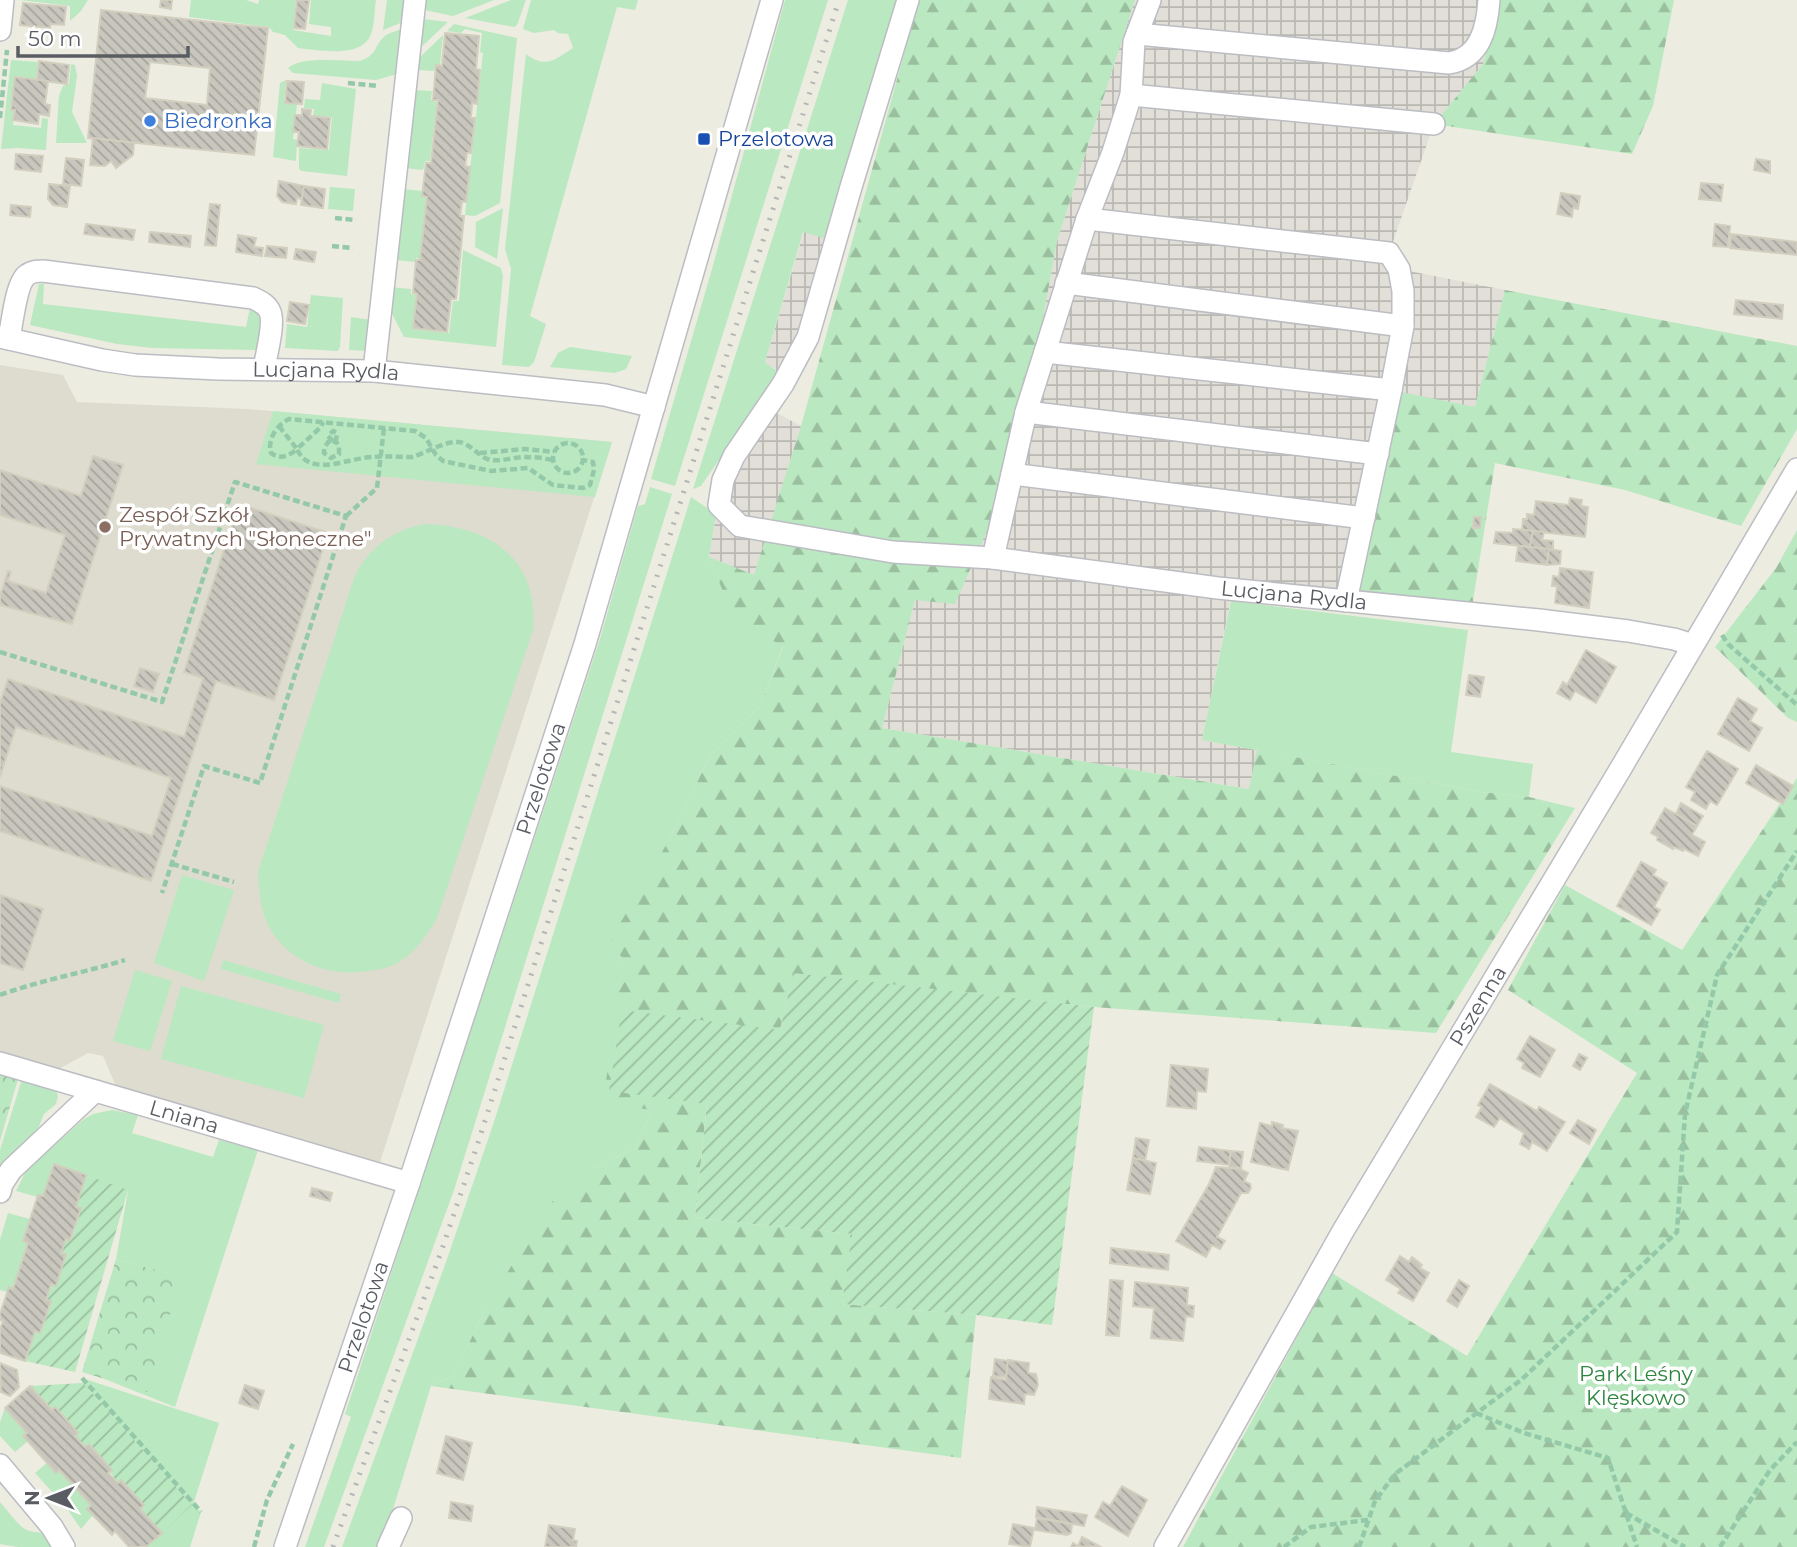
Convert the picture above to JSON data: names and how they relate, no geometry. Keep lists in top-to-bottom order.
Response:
{
  "streets": {
    "street": [
      "Lucjana Rydla",
      "Przelotowa",
      "Pszenna",
      "Lniana"
    ]
  },
  "crossings": [
    ["Lucjana Rydla", "Przelotowa"],
    ["Lucjana Rydla", "Pszenna"],
    ["Przelotowa", "Lniana"]
  ],
  "parks": ["Park Leśny Klęskowo"],
  "places": {
    "other": ["Biedronka", "Zespół Szkół Prywatnych \"Słoneczne\""],
    "transit": ["Przelotowa"]
  },
  "scale_bar": "50 m",
  "north": "left"
}
